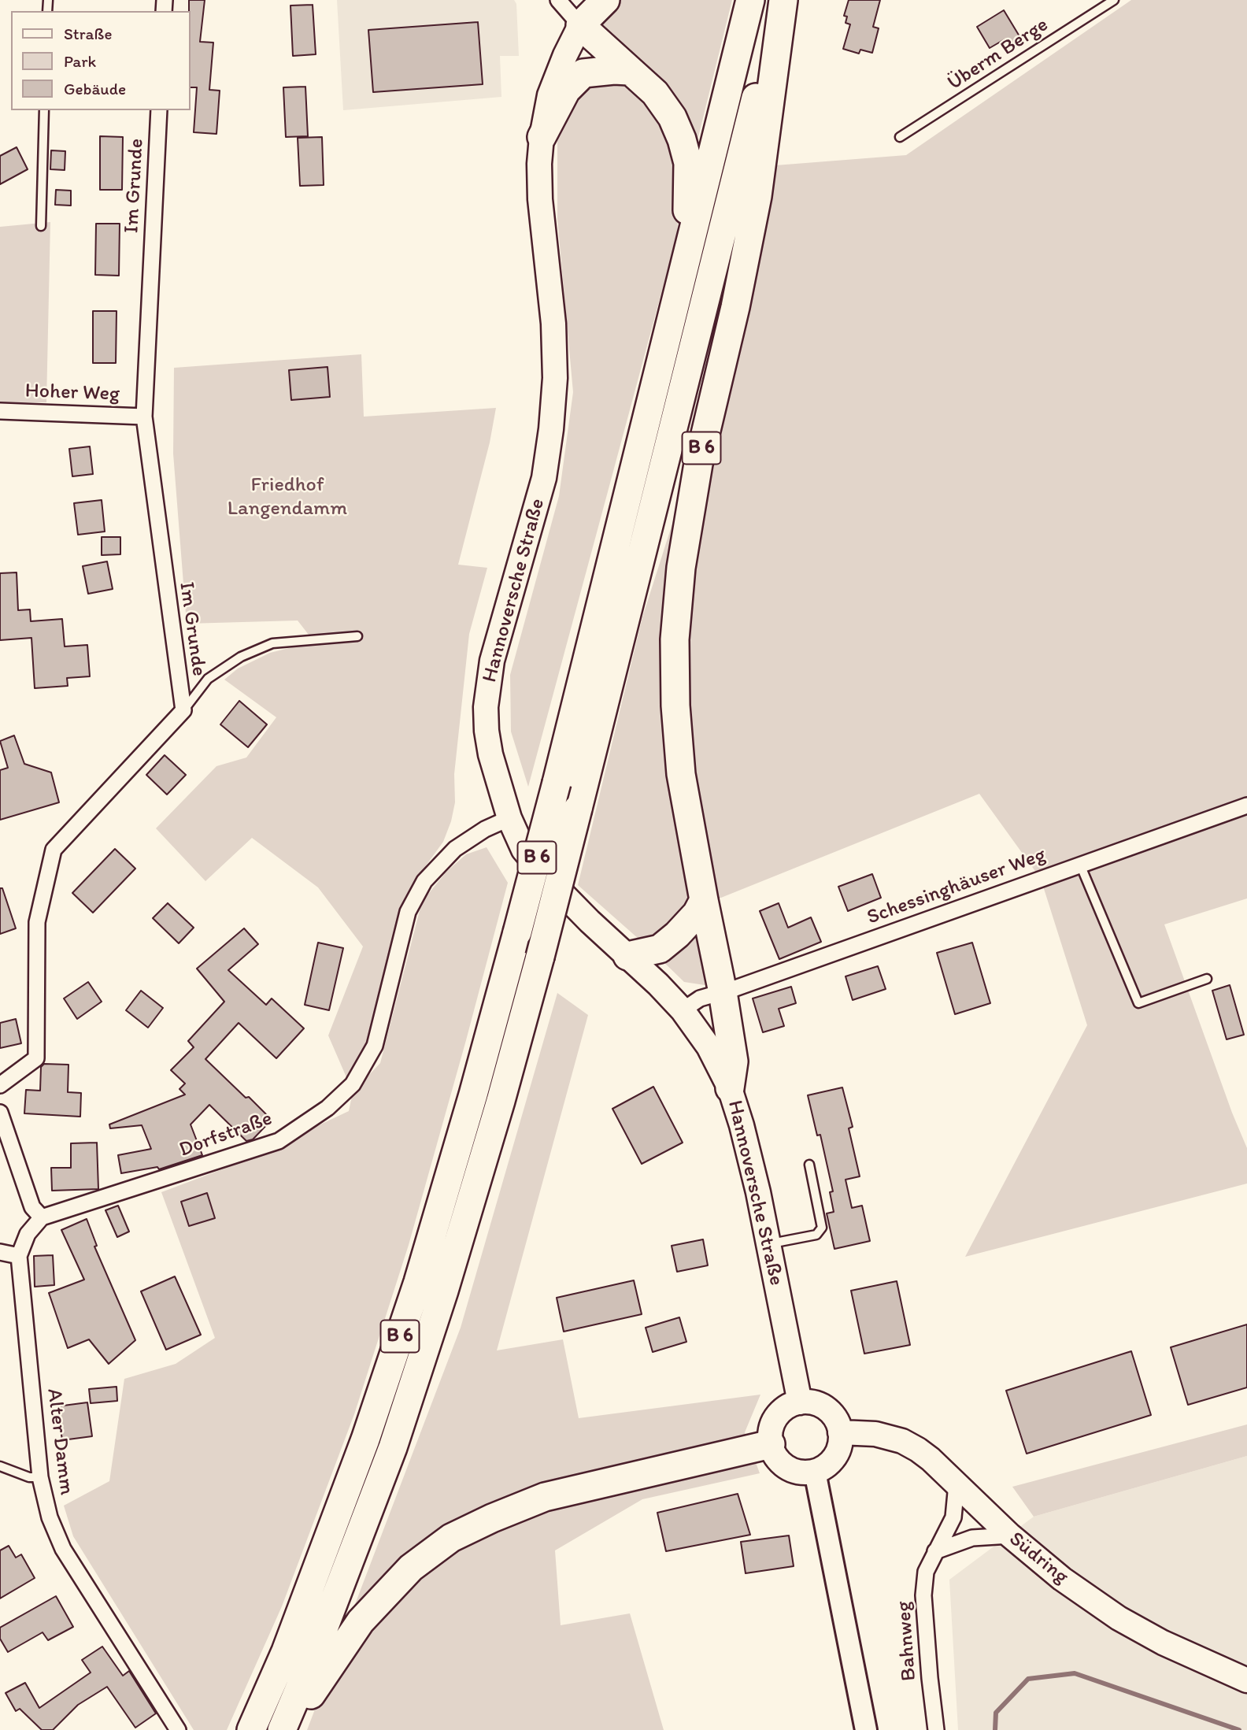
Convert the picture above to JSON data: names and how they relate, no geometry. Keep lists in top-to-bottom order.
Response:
{
  "streets": {
    "highway": ["B 6"],
    "main road": ["Hannoversche Straße", "Südring"],
    "street": [
      "Im Grunde",
      "Hoher Weg",
      "Schessinghäuser Weg",
      "Dorfstraße",
      "Alter Damm",
      "Bahnweg"
    ],
    "lane": ["Überm Berge"]
  },
  "crossings": [
    ["Im Grunde", "Hoher Weg"],
    ["B 6", "Hannoversche Straße"],
    ["B 6", "Schessinghäuser Weg"],
    ["Hannoversche Straße", "Schessinghäuser Weg"],
    ["Hannoversche Straße", "Dorfstraße"],
    ["Hannoversche Straße", "Südring"],
    ["Südring", "Bahnweg"]
  ],
  "parks": ["Friedhof Langendamm"],
  "legend": ["Straße", "Park", "Gebäude"]
}
